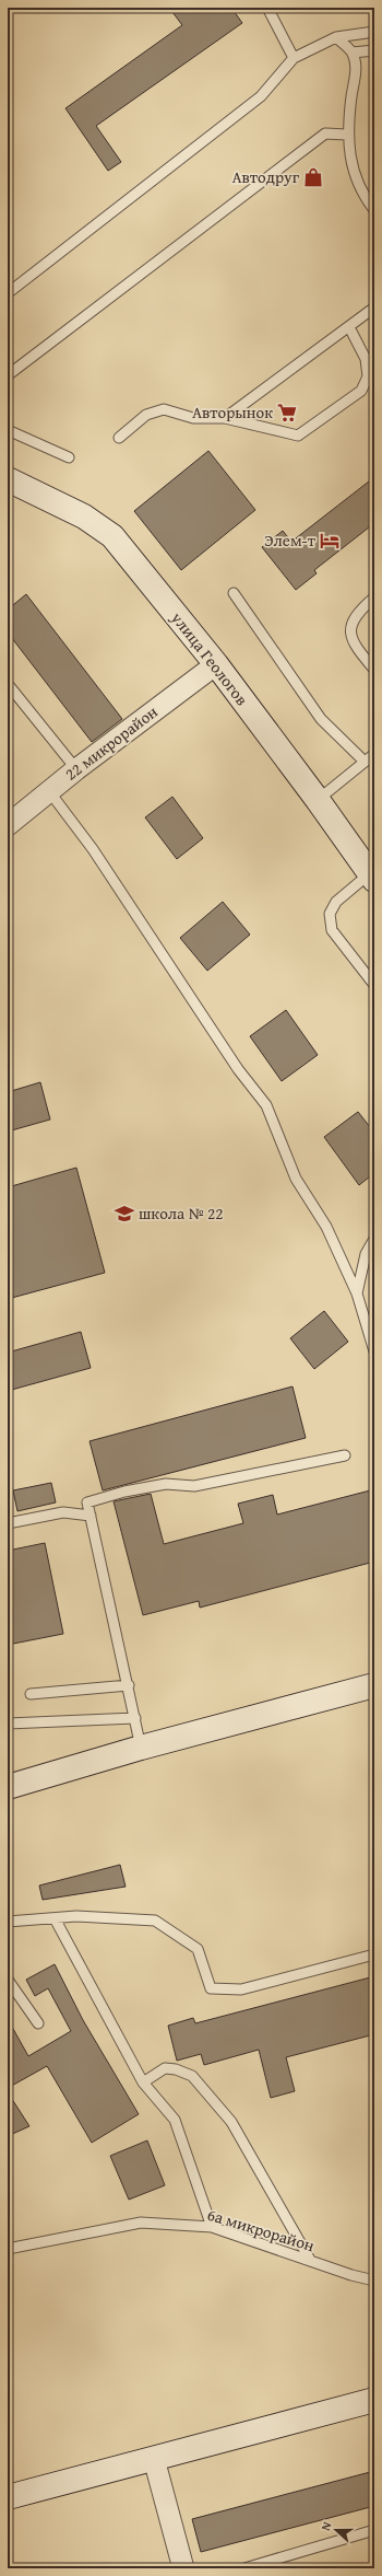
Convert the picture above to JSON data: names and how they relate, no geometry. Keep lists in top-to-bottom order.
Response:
{
  "streets": {
    "street": ["улица Геологов", "22 микрорайон"],
    "lane": ["6а микрорайон"]
  },
  "crossings": [
    ["улица Геологов", "22 микрорайон"]
  ],
  "places": {
    "shop": ["Автодруг"],
    "supermarket": ["Авторынок"],
    "hotel": ["Элем-т"],
    "school or university": ["школа № 22"]
  },
  "north": "left"
}
